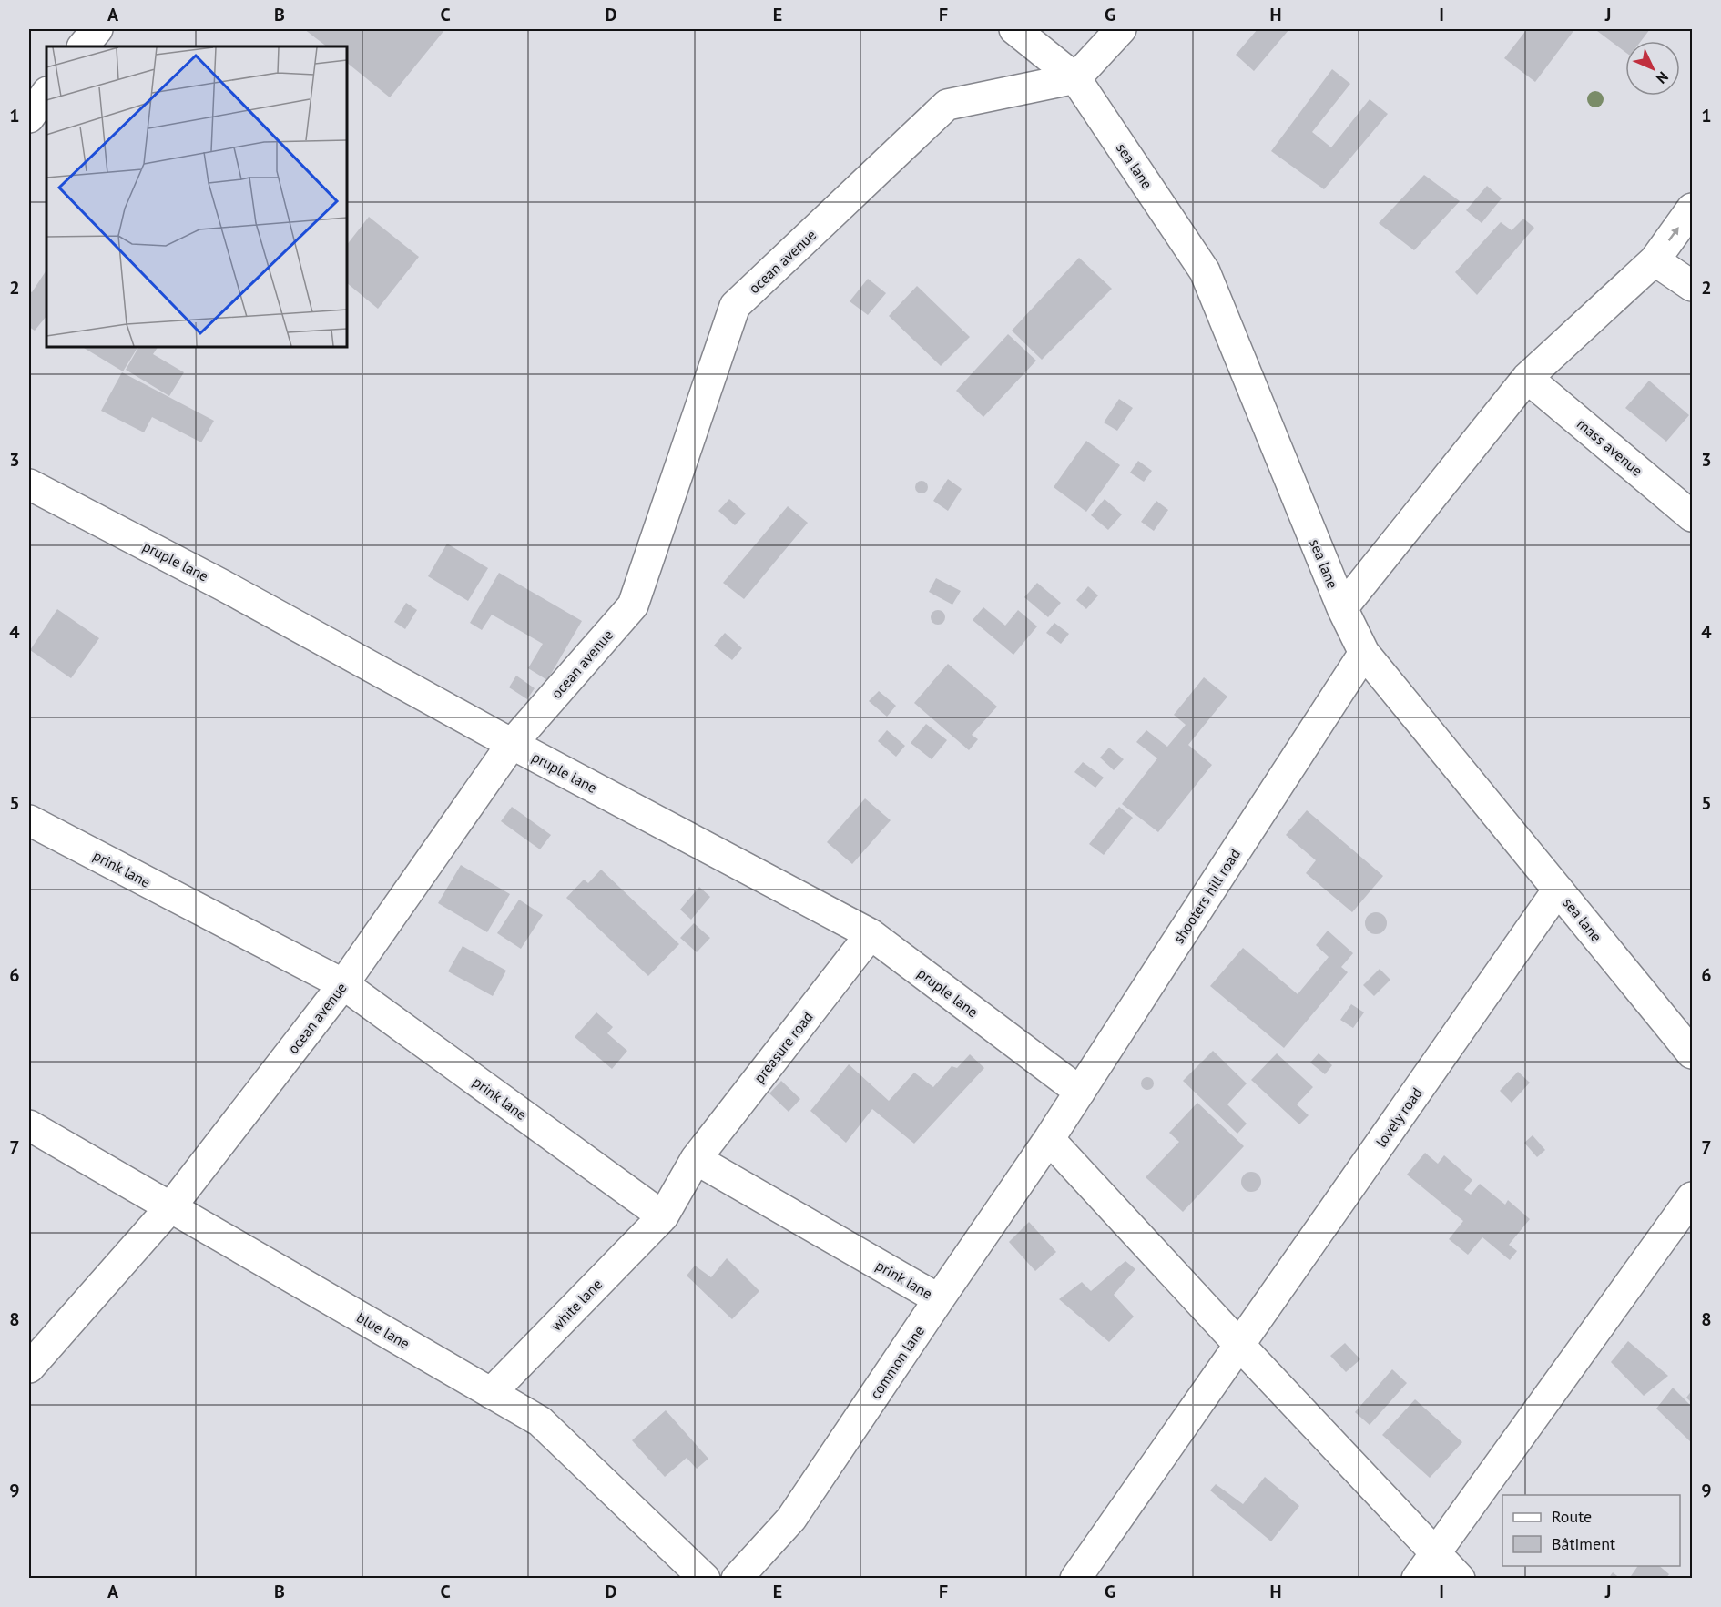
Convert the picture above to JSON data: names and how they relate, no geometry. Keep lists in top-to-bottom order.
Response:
{
  "streets": {
    "street": [
      "sea lane",
      "ocean avenue",
      "mass avenue",
      "pruple lane",
      "prink lane",
      "shooters hill road",
      "preasure road",
      "lovely road",
      "white lane",
      "blue lane",
      "common lane"
    ]
  },
  "crossings": [
    ["sea lane", "ocean avenue"],
    ["sea lane", "shooters hill road"],
    ["sea lane", "lovely road"],
    ["ocean avenue", "pruple lane"],
    ["ocean avenue", "prink lane"],
    ["ocean avenue", "blue lane"],
    ["pruple lane", "shooters hill road"],
    ["pruple lane", "preasure road"],
    ["prink lane", "preasure road"],
    ["prink lane", "white lane"],
    ["prink lane", "common lane"],
    ["shooters hill road", "common lane"],
    ["white lane", "blue lane"]
  ],
  "legend": ["Route", "Bâtiment"],
  "north": "bottom right",
  "grid": {
    "columns": [
      "A",
      "B",
      "C",
      "D",
      "E",
      "F",
      "G",
      "H",
      "I",
      "J"
    ],
    "rows": [
      "1",
      "2",
      "3",
      "4",
      "5",
      "6",
      "7",
      "8",
      "9"
    ]
  }
}
